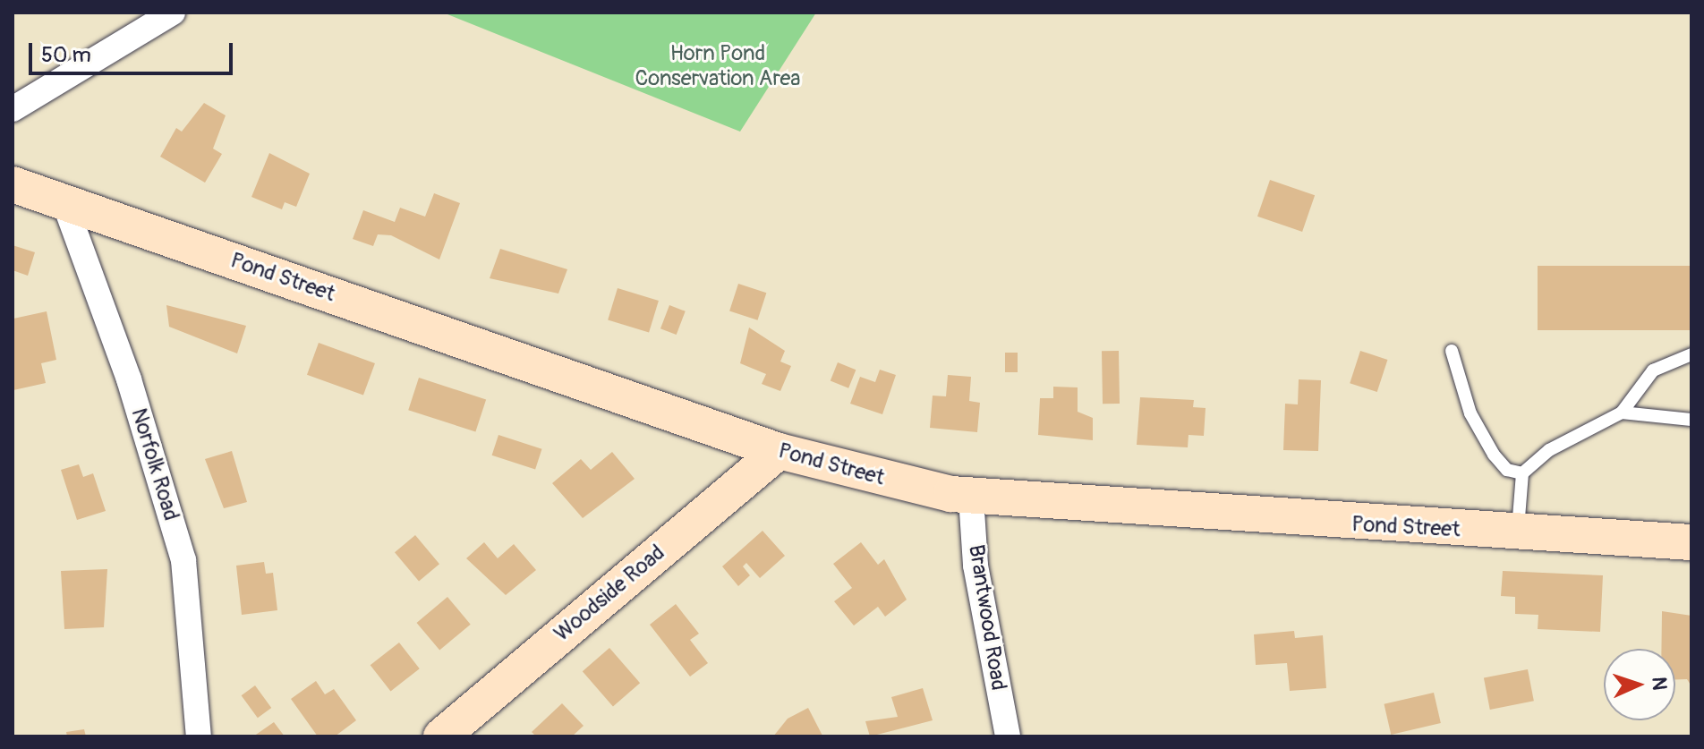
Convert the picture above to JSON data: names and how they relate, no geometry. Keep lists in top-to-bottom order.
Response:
{
  "streets": {
    "street": [
      "Pond Street",
      "Norfolk Road",
      "Woodside Road",
      "Brantwood Road"
    ]
  },
  "crossings": [
    ["Pond Street", "Norfolk Road"],
    ["Pond Street", "Woodside Road"],
    ["Pond Street", "Brantwood Road"]
  ],
  "parks": ["Horn Pond Conservation Area"],
  "scale_bar": "50 m",
  "north": "right"
}
